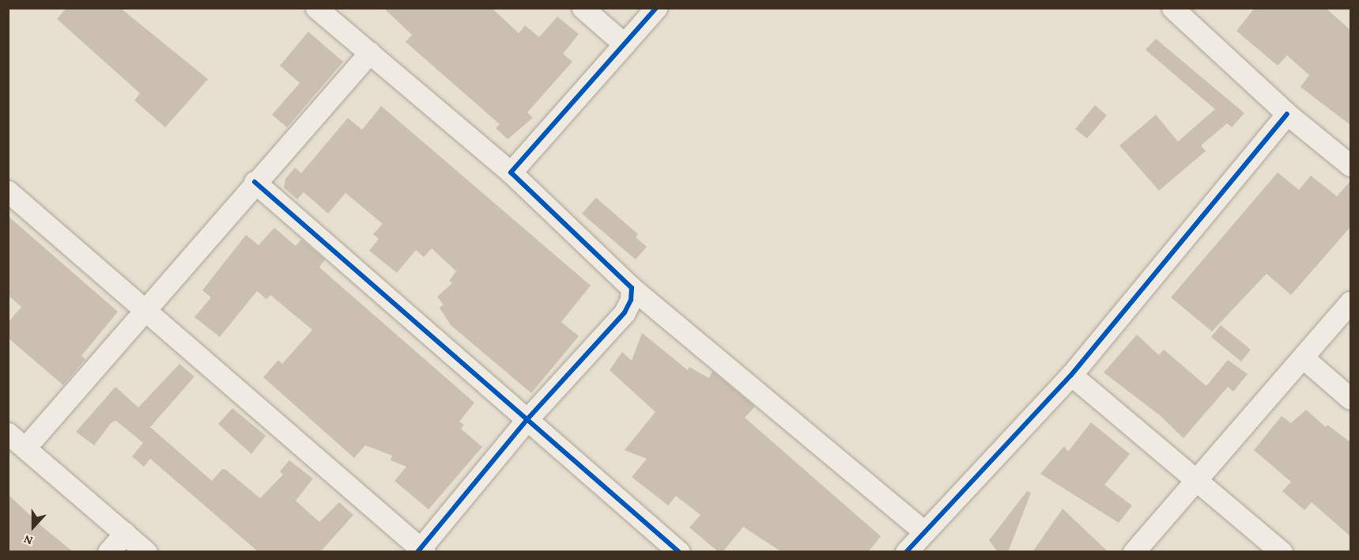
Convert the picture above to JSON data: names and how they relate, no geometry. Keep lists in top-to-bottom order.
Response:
{
  "north": "bottom"
}
